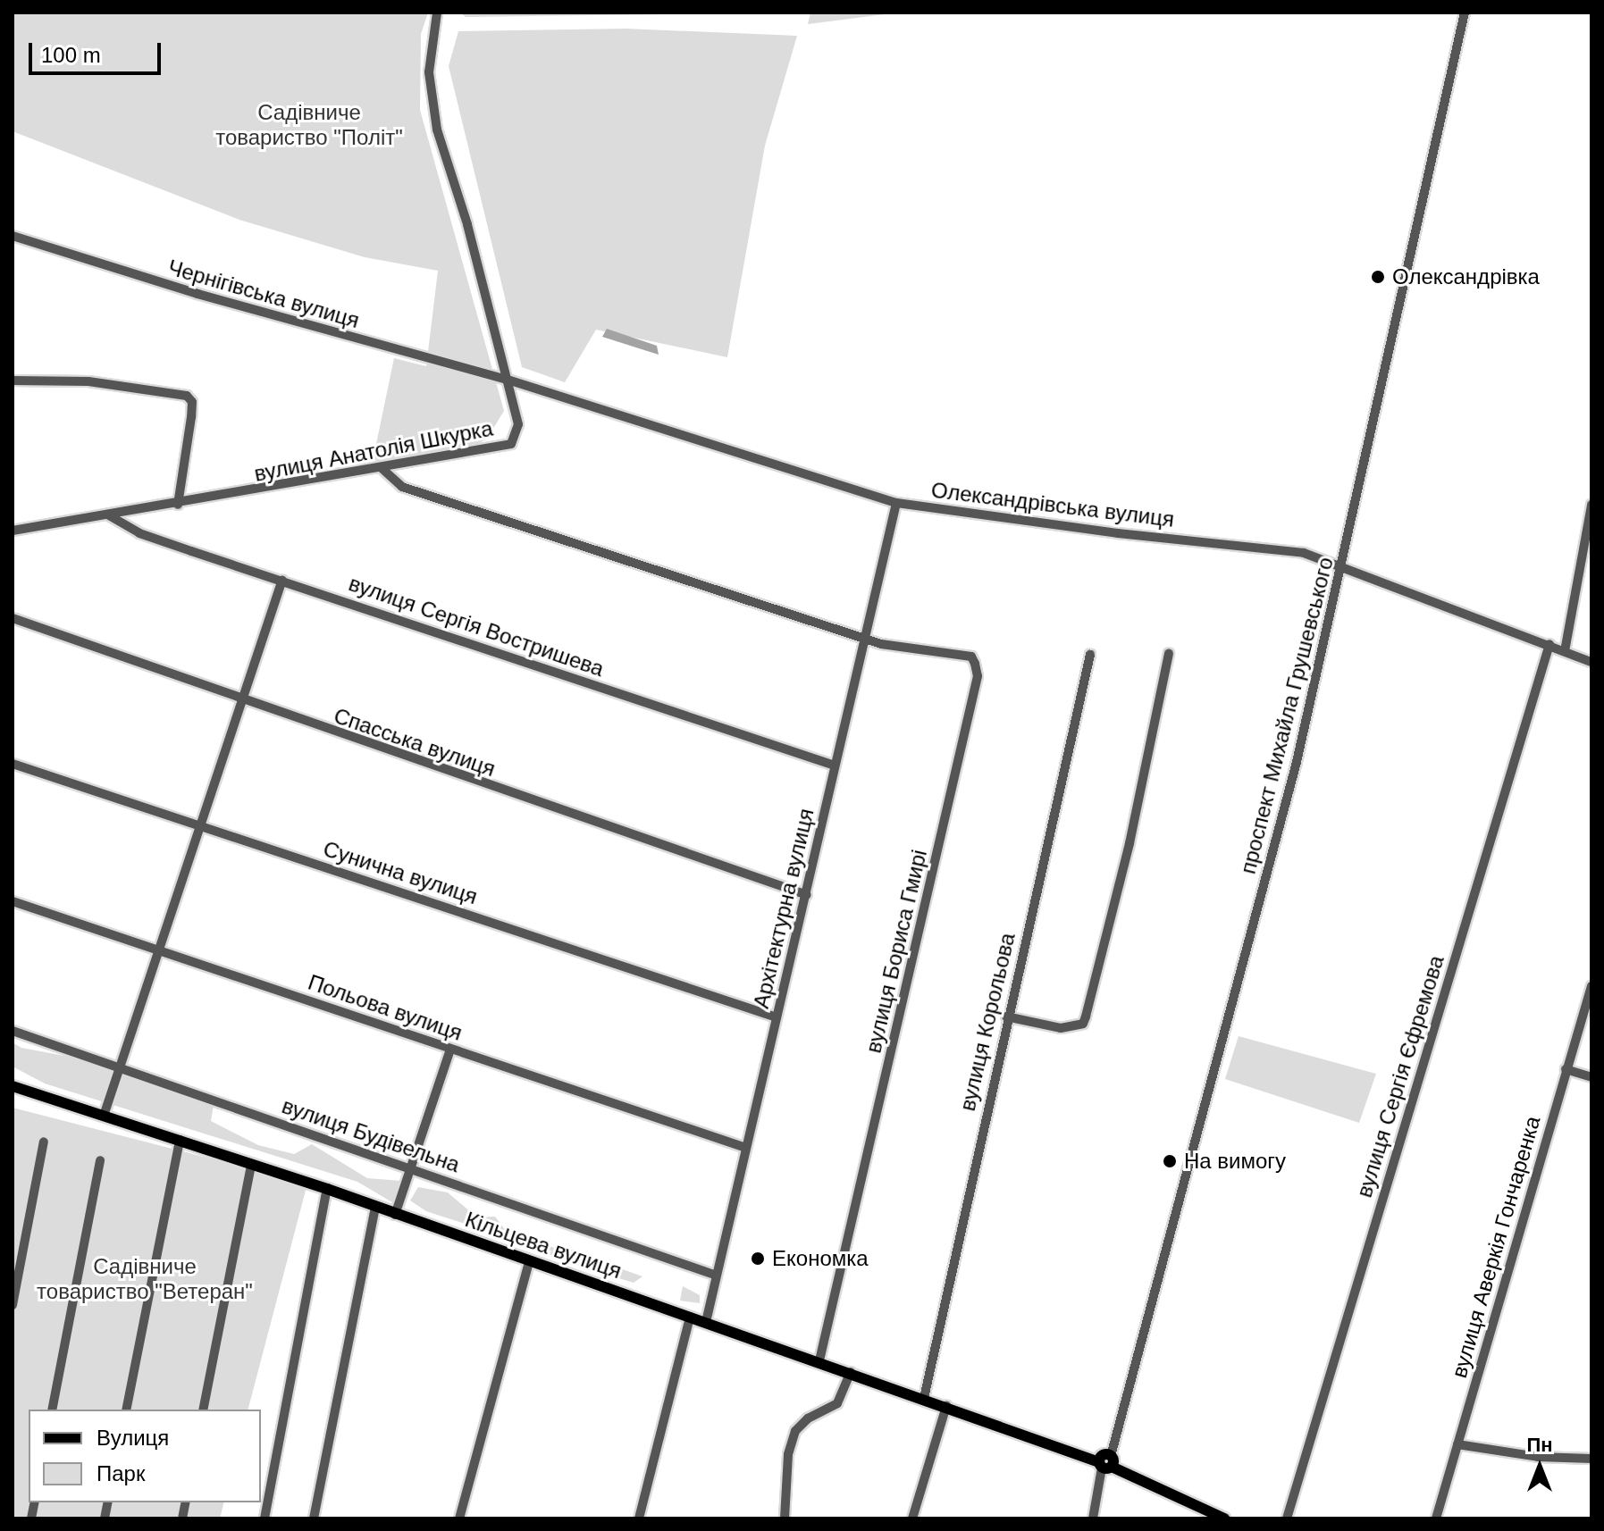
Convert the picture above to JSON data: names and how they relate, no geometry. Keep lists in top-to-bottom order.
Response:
{
  "streets": {
    "main road": ["Кільцева вулиця"],
    "street": [
      "Чернігівська вулиця",
      "вулиця Анатолія Шкурка",
      "Олександрівська вулиця",
      "вулиця Сергія Востришева",
      "проспект Михайла Грушевського",
      "Спасська вулиця",
      "Сунична вулиця",
      "Архітектурна вулиця",
      "вулиця Бориса Гмирі",
      "Польова вулиця",
      "вулиця Корольова",
      "вулиця Сергія Єфремова",
      "вулиця Будівельна",
      "вулиця Аверкія Гончаренка"
    ]
  },
  "crossings": [
    ["Чернігівська вулиця", "вулиця Анатолія Шкурка"],
    ["Чернігівська вулиця", "Олександрівська вулиця"],
    ["вулиця Анатолія Шкурка", "Олександрівська вулиця"],
    ["вулиця Анатолія Шкурка", "вулиця Сергія Востришева"],
    ["Олександрівська вулиця", "проспект Михайла Грушевського"],
    ["Олександрівська вулиця", "Архітектурна вулиця"],
    ["Олександрівська вулиця", "вулиця Сергія Єфремова"],
    ["вулиця Сергія Востришева", "Архітектурна вулиця"],
    ["проспект Михайла Грушевського", "Кільцева вулиця"],
    ["Спасська вулиця", "Архітектурна вулиця"],
    ["Сунична вулиця", "Архітектурна вулиця"],
    ["Архітектурна вулиця", "вулиця Бориса Гмирі"],
    ["Архітектурна вулиця", "Польова вулиця"],
    ["Архітектурна вулиця", "вулиця Будівельна"],
    ["Архітектурна вулиця", "Кільцева вулиця"],
    ["вулиця Бориса Гмирі", "Кільцева вулиця"],
    ["вулиця Корольова", "Кільцева вулиця"]
  ],
  "parks": ["Садівниче товариство \"Політ\"", "Садівниче товариство \"Ветеран\""],
  "places": ["Олександрівка", "На вимогу", "Економка"],
  "legend": ["Вулиця", "Парк"],
  "scale_bar": "100 m",
  "north": "top"
}
